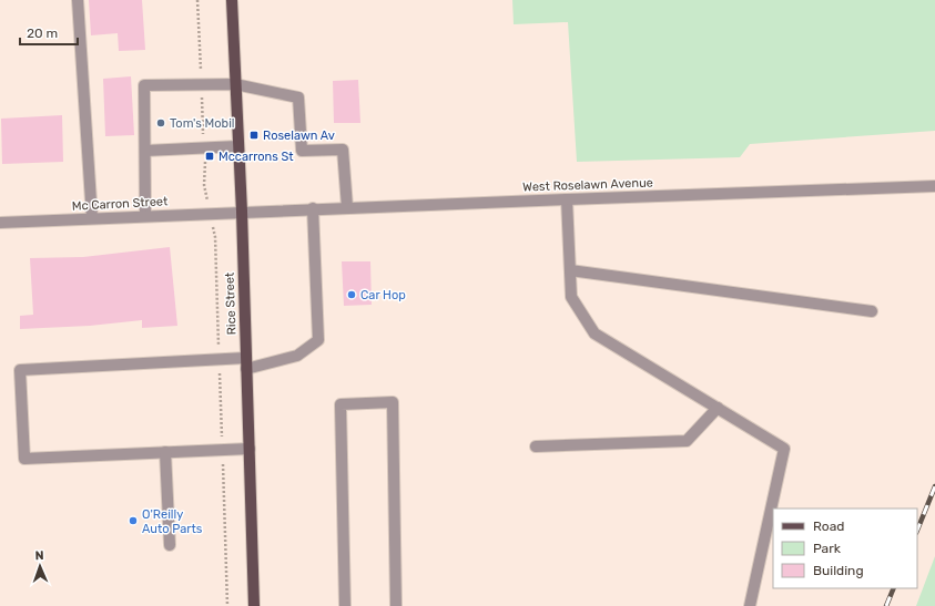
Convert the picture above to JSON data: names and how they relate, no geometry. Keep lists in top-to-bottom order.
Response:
{
  "streets": {
    "main road": ["Rice Street"],
    "street": ["West Roselawn Avenue", "Mc Carron Street"]
  },
  "crossings": [
    ["West Roselawn Avenue", "Mc Carron Street"],
    ["West Roselawn Avenue", "Rice Street"],
    ["Mc Carron Street", "Rice Street"]
  ],
  "places": {
    "other": ["Tom's Mobil", "Car Hop", "O'Reilly Auto Parts"],
    "transit": ["Roselawn Av", "Mccarrons St"]
  },
  "legend": ["Road", "Park", "Building"],
  "scale_bar": "20 m",
  "north": "top"
}
